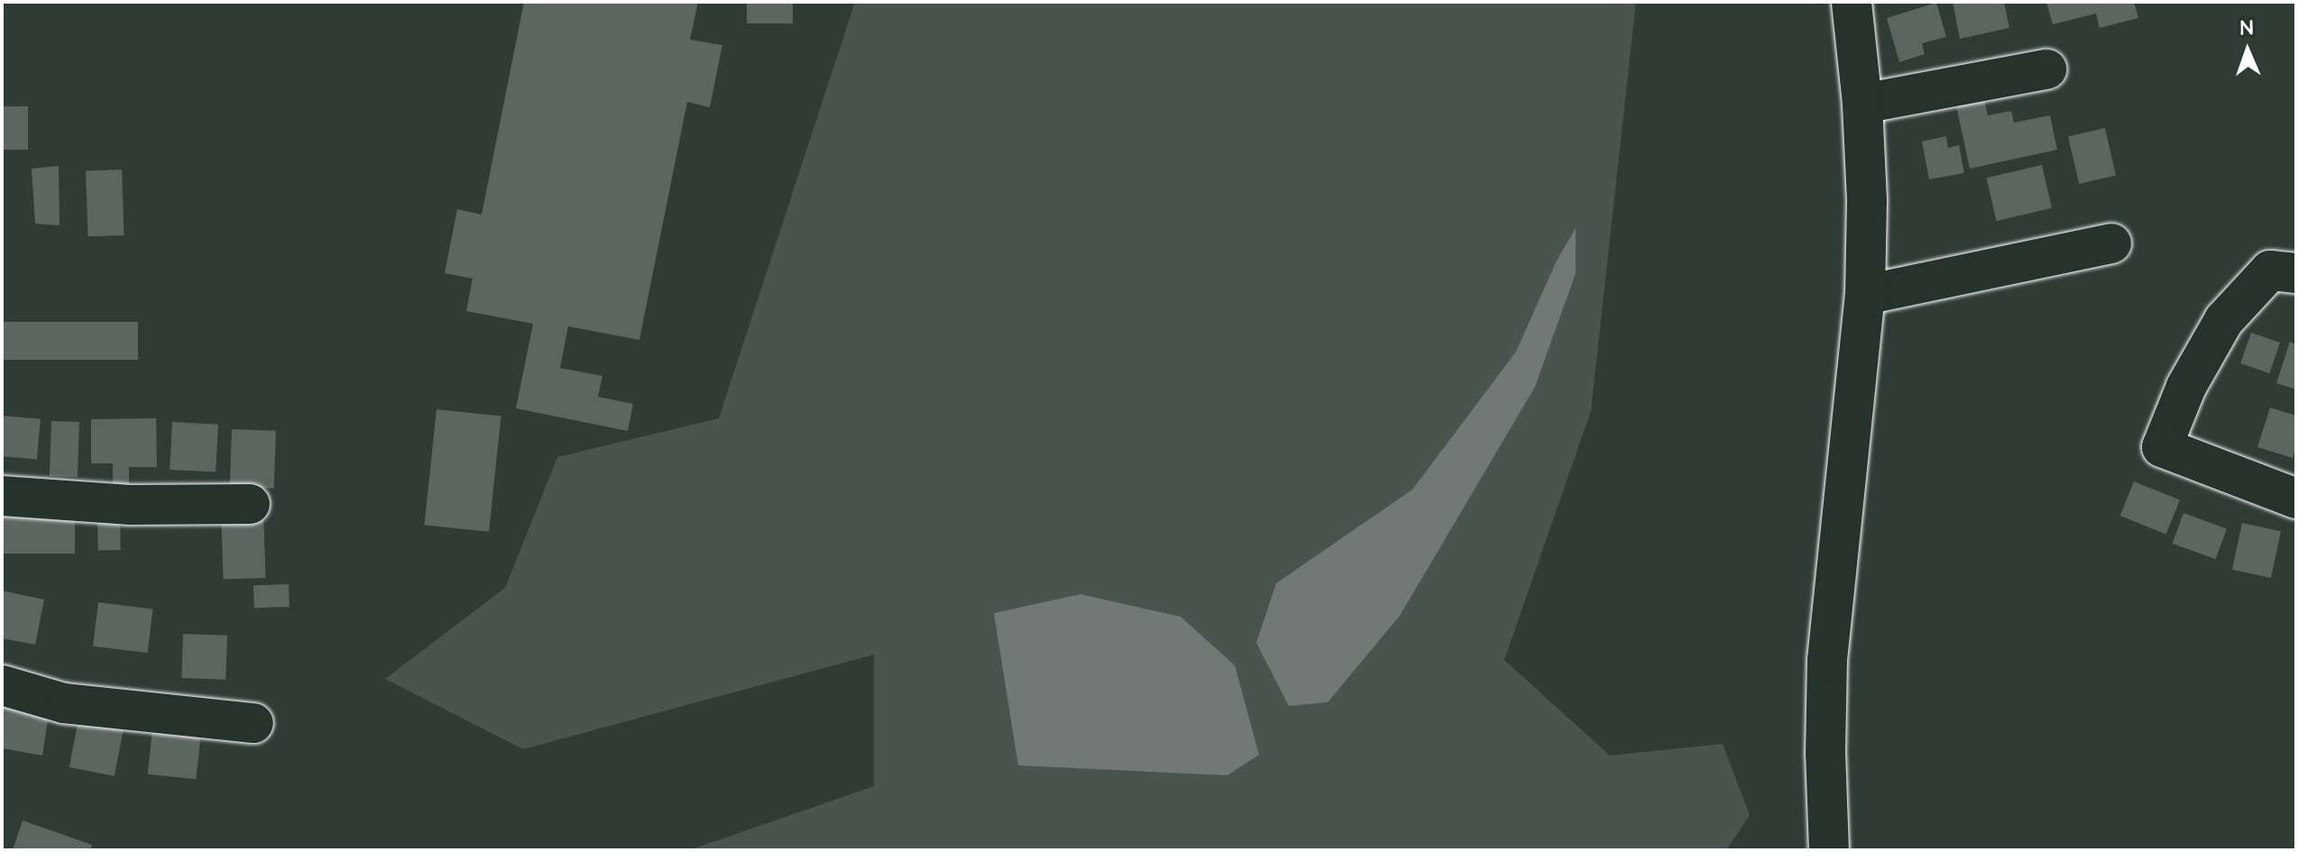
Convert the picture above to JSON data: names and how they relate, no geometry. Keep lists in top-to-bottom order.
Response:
{
  "north": "top"
}
